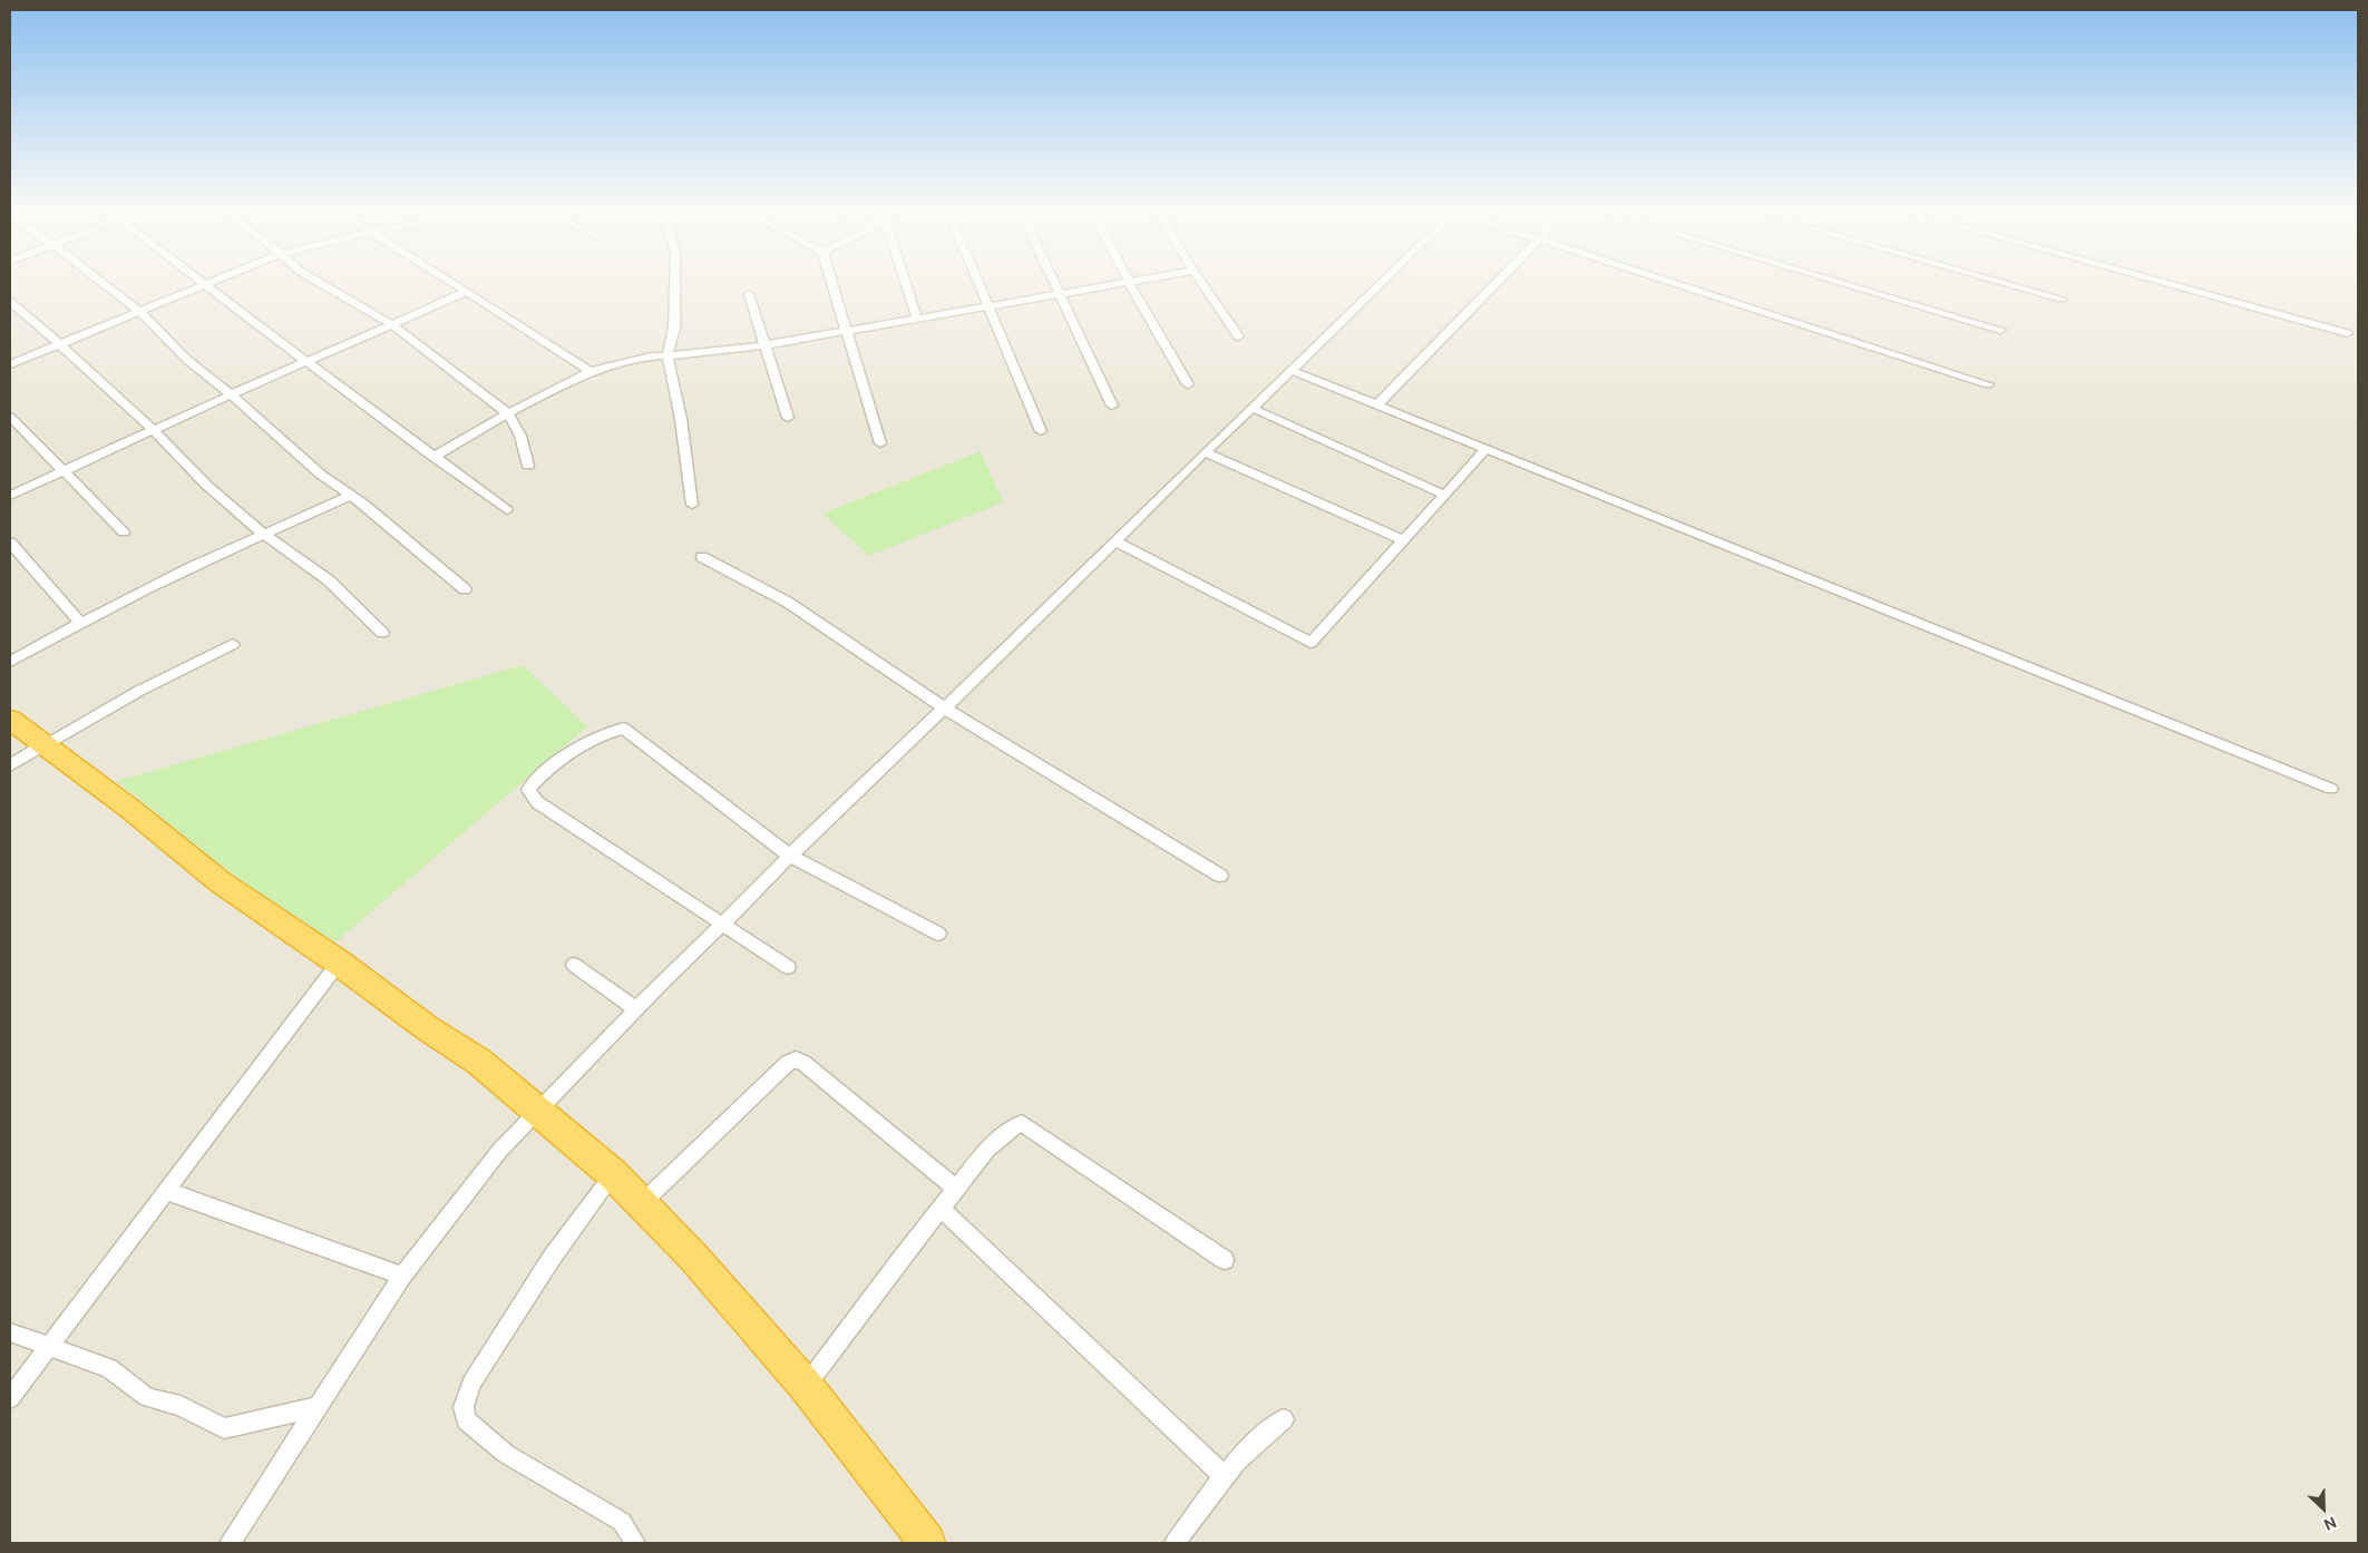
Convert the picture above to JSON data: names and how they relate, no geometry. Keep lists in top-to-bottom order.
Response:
{
  "north": "bottom right"
}
